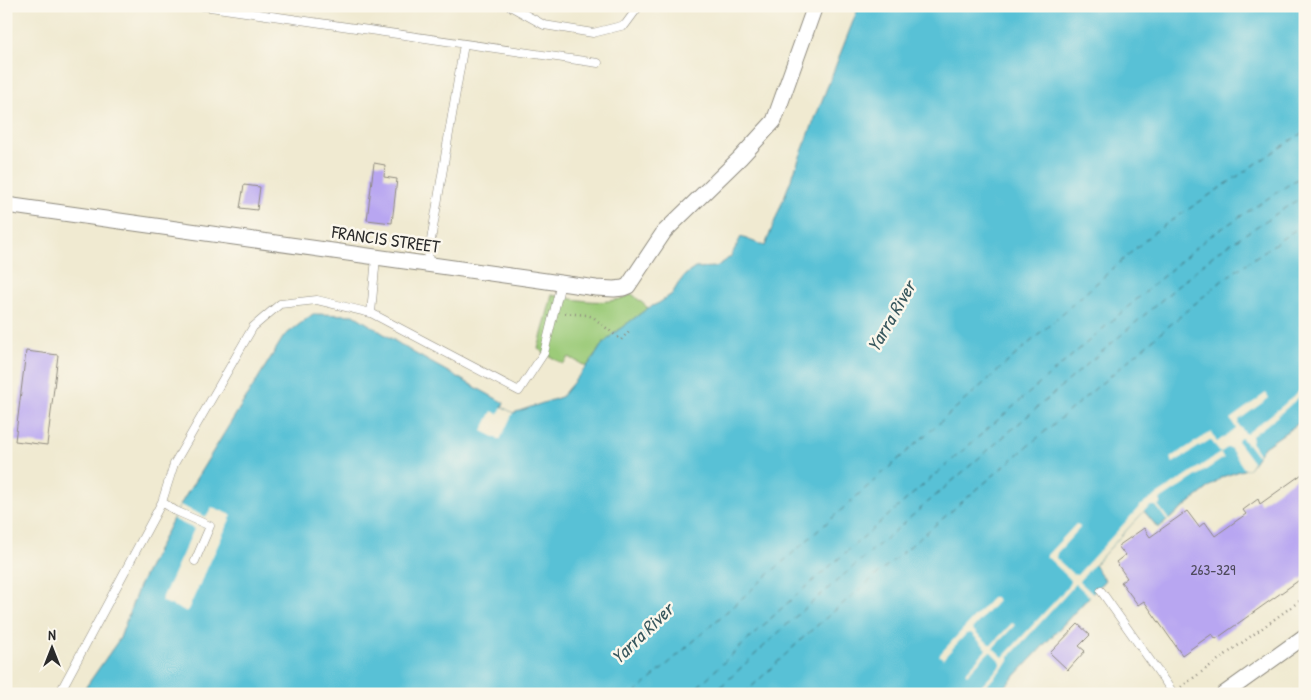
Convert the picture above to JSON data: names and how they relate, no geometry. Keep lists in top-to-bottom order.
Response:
{
  "streets": {
    "street": ["FRANCIS STREET"]
  },
  "water": ["Yarra River"],
  "house_numbers": ["263-329"],
  "north": "top"
}
